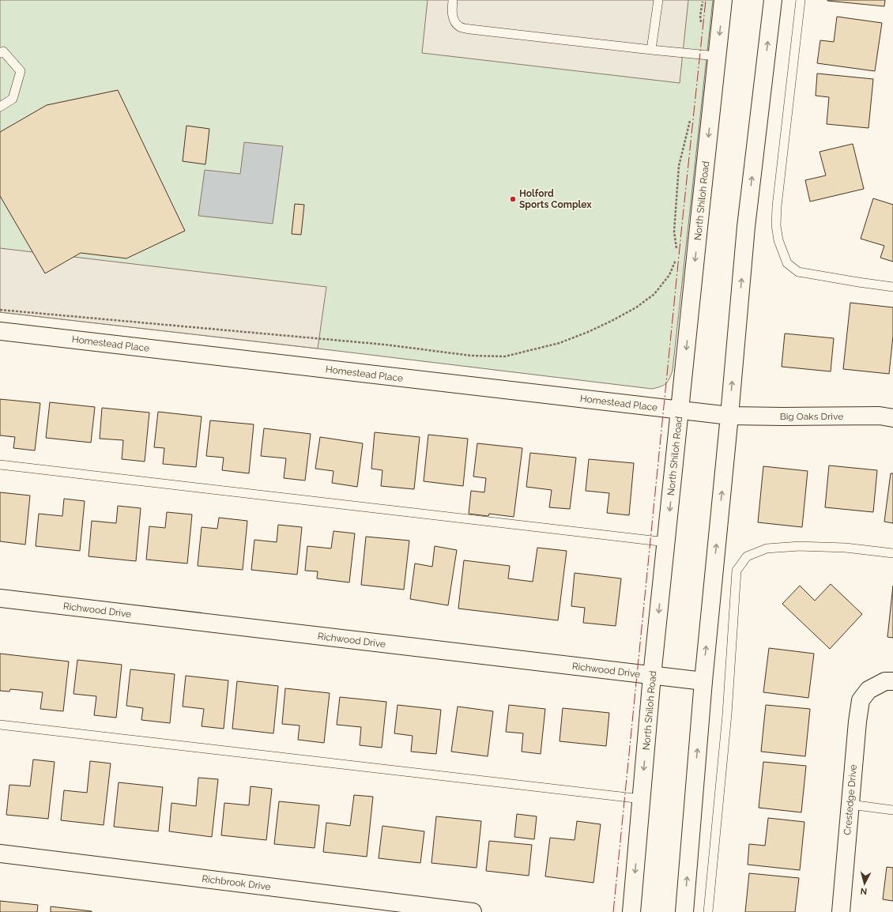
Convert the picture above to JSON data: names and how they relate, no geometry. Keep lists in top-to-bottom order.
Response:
{
  "streets": {
    "street": [
      "North Shiloh Road",
      "Homestead Place",
      "Big Oaks Drive",
      "Richwood Drive",
      "Crestedge Drive",
      "Richbrook Drive"
    ]
  },
  "crossings": [
    ["North Shiloh Road", "Homestead Place"],
    ["North Shiloh Road", "Richwood Drive"],
    ["Homestead Place", "Big Oaks Drive"]
  ],
  "places": ["Holford Sports Complex"],
  "north": "bottom"
}
